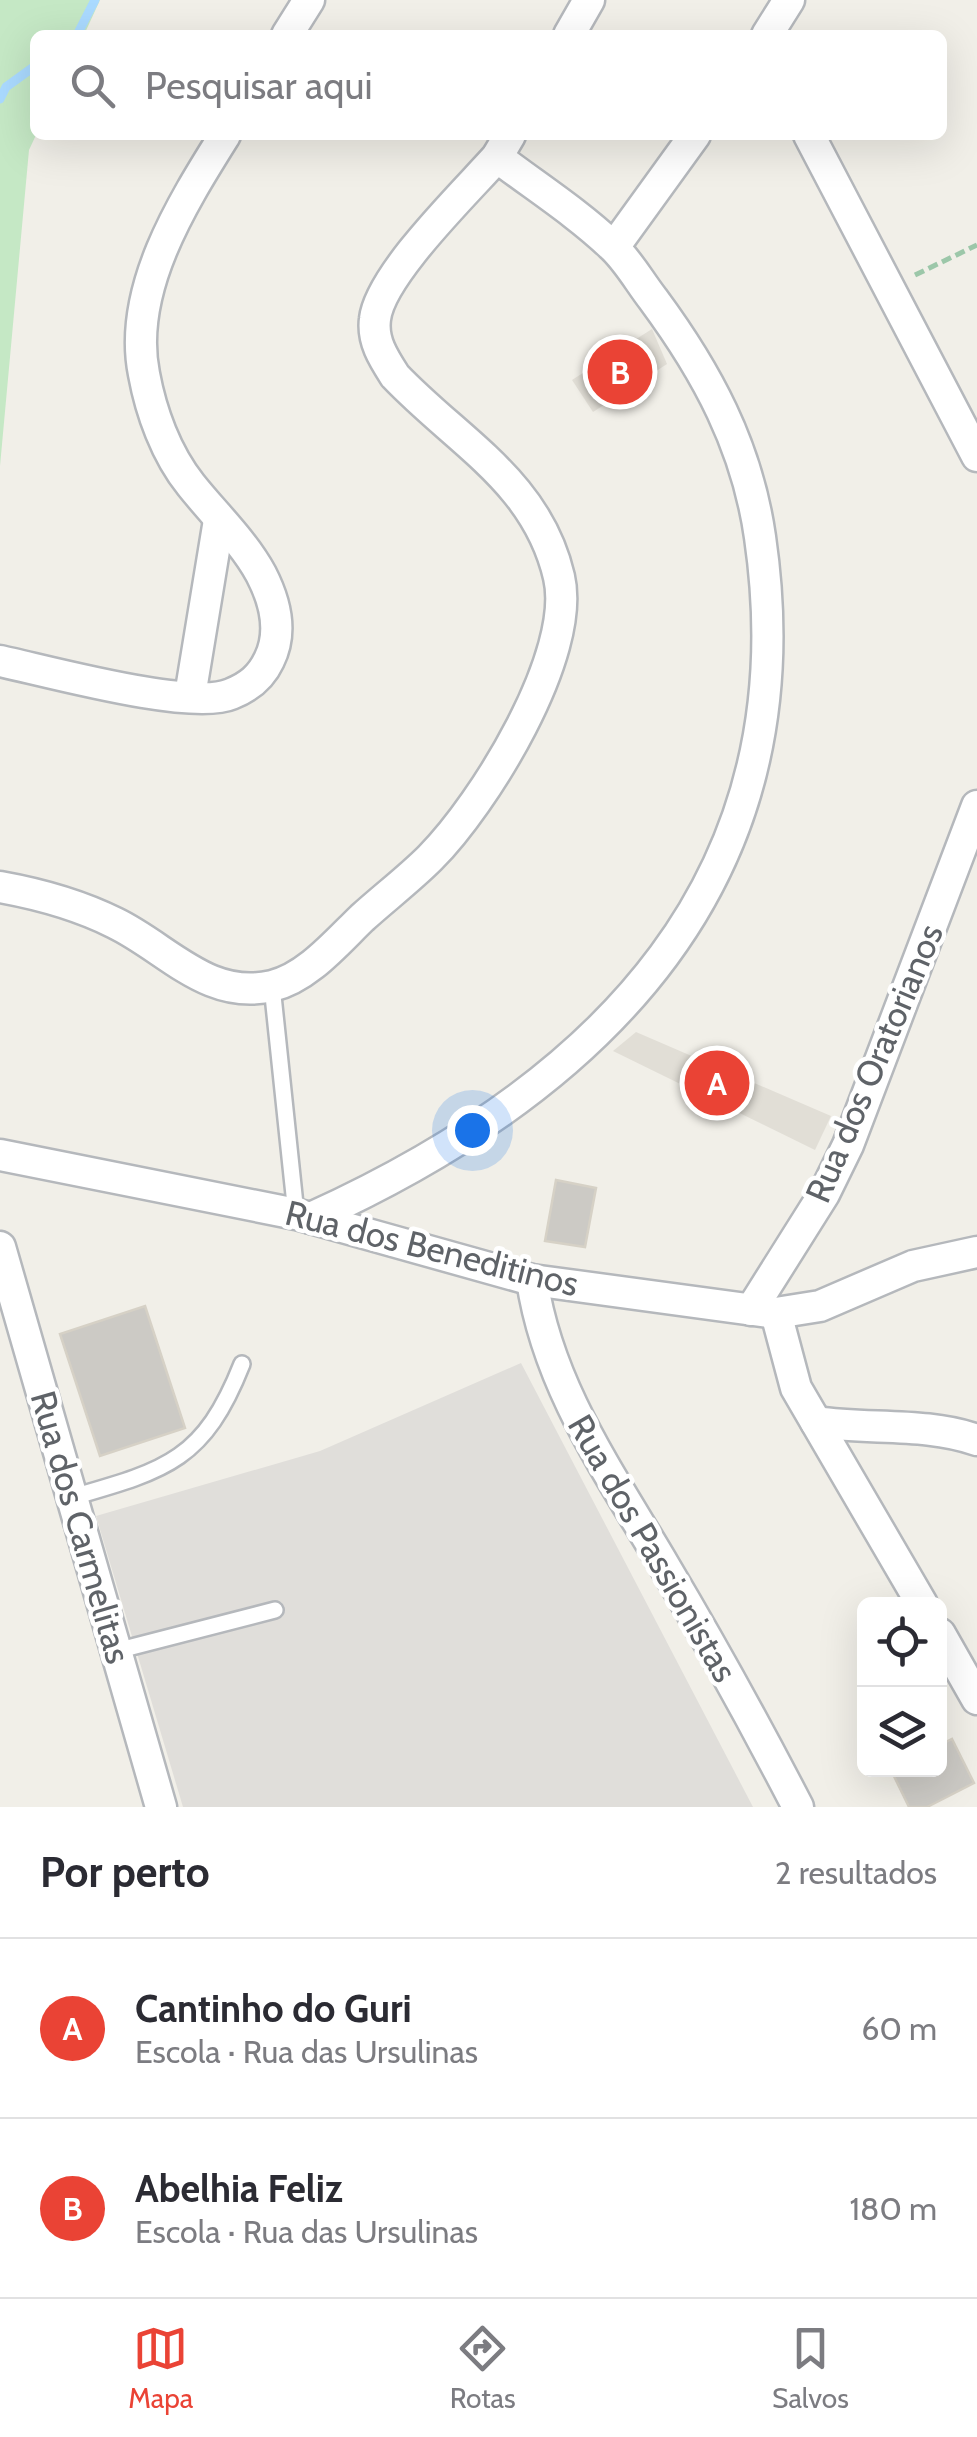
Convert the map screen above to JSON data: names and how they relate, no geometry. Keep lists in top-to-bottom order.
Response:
{
  "streets": {
    "street": [
      "Rua dos Oratorianos",
      "Rua dos Beneditinos",
      "Rua dos Carmelitas",
      "Rua dos Passionistas"
    ]
  },
  "crossings": [
    ["Rua dos Oratorianos", "Rua dos Beneditinos"],
    ["Rua dos Beneditinos", "Rua dos Passionistas"]
  ],
  "page": {
    "search": "Pesquisar aqui",
    "pins": ["B", "A"],
    "heading": ["Por perto", "2 resultados"],
    "list": [
      {
        "mark": "A",
        "name": "Cantinho do Guri",
        "note": "Escola · Rua das Ursulinas",
        "value": "60 m"
      },
      {
        "mark": "B",
        "name": "Abelhia Feliz",
        "note": "Escola · Rua das Ursulinas",
        "value": "180 m"
      }
    ],
    "nav": ["Mapa", "Rotas", "Salvos"]
  }
}
